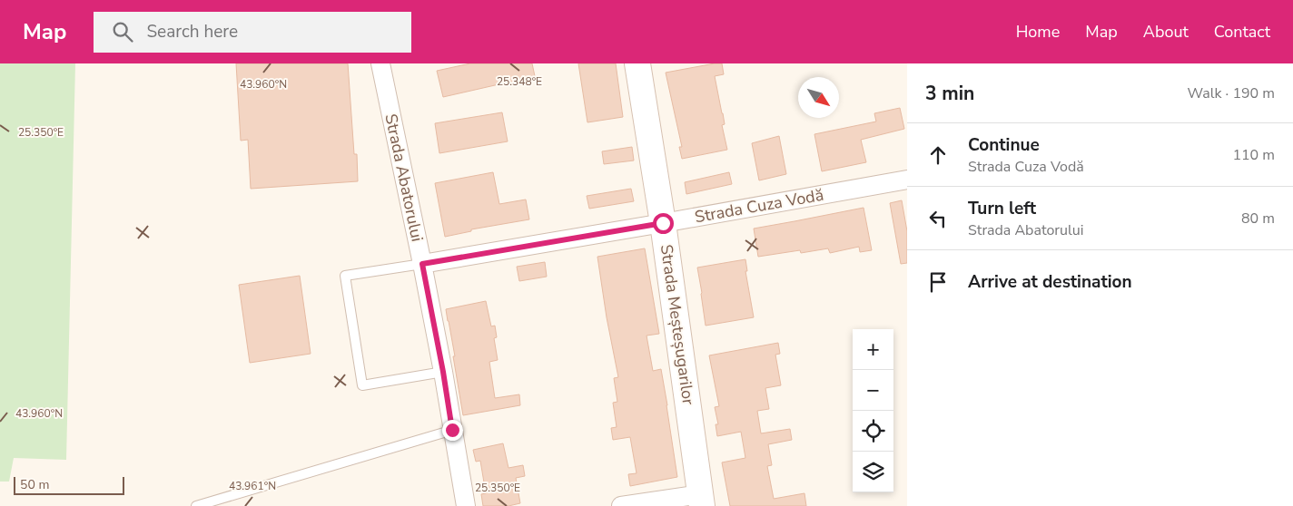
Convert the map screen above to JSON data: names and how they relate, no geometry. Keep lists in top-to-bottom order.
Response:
{
  "streets": {
    "street": ["Strada Abatorului", "Strada Cuza Vodă", "Strada Meșteșugarilor"]
  },
  "crossings": [
    ["Strada Abatorului", "Strada Cuza Vodă"],
    ["Strada Cuza Vodă", "Strada Meșteșugarilor"]
  ],
  "scale_bar": "50 m",
  "north": "bottom right",
  "page": {
    "header": "Map",
    "search": "Search here",
    "nav": [
      "Home",
      "Map",
      "About",
      "Contact"
    ],
    "heading": ["3 min", "Walk · 190 m"],
    "list": [
      ["Continue", "Strada Cuza Vodă", "110 m"],
      ["Turn left", "Strada Abatorului", "80 m"],
      "Arrive at destination"
    ],
    "map_buttons": ["+", "−"],
    "scale": "50 m"
  },
  "coordinates": [
    "25.348°E",
    "43.960°N",
    "25.350°E",
    "43.961°N"
  ]
}
